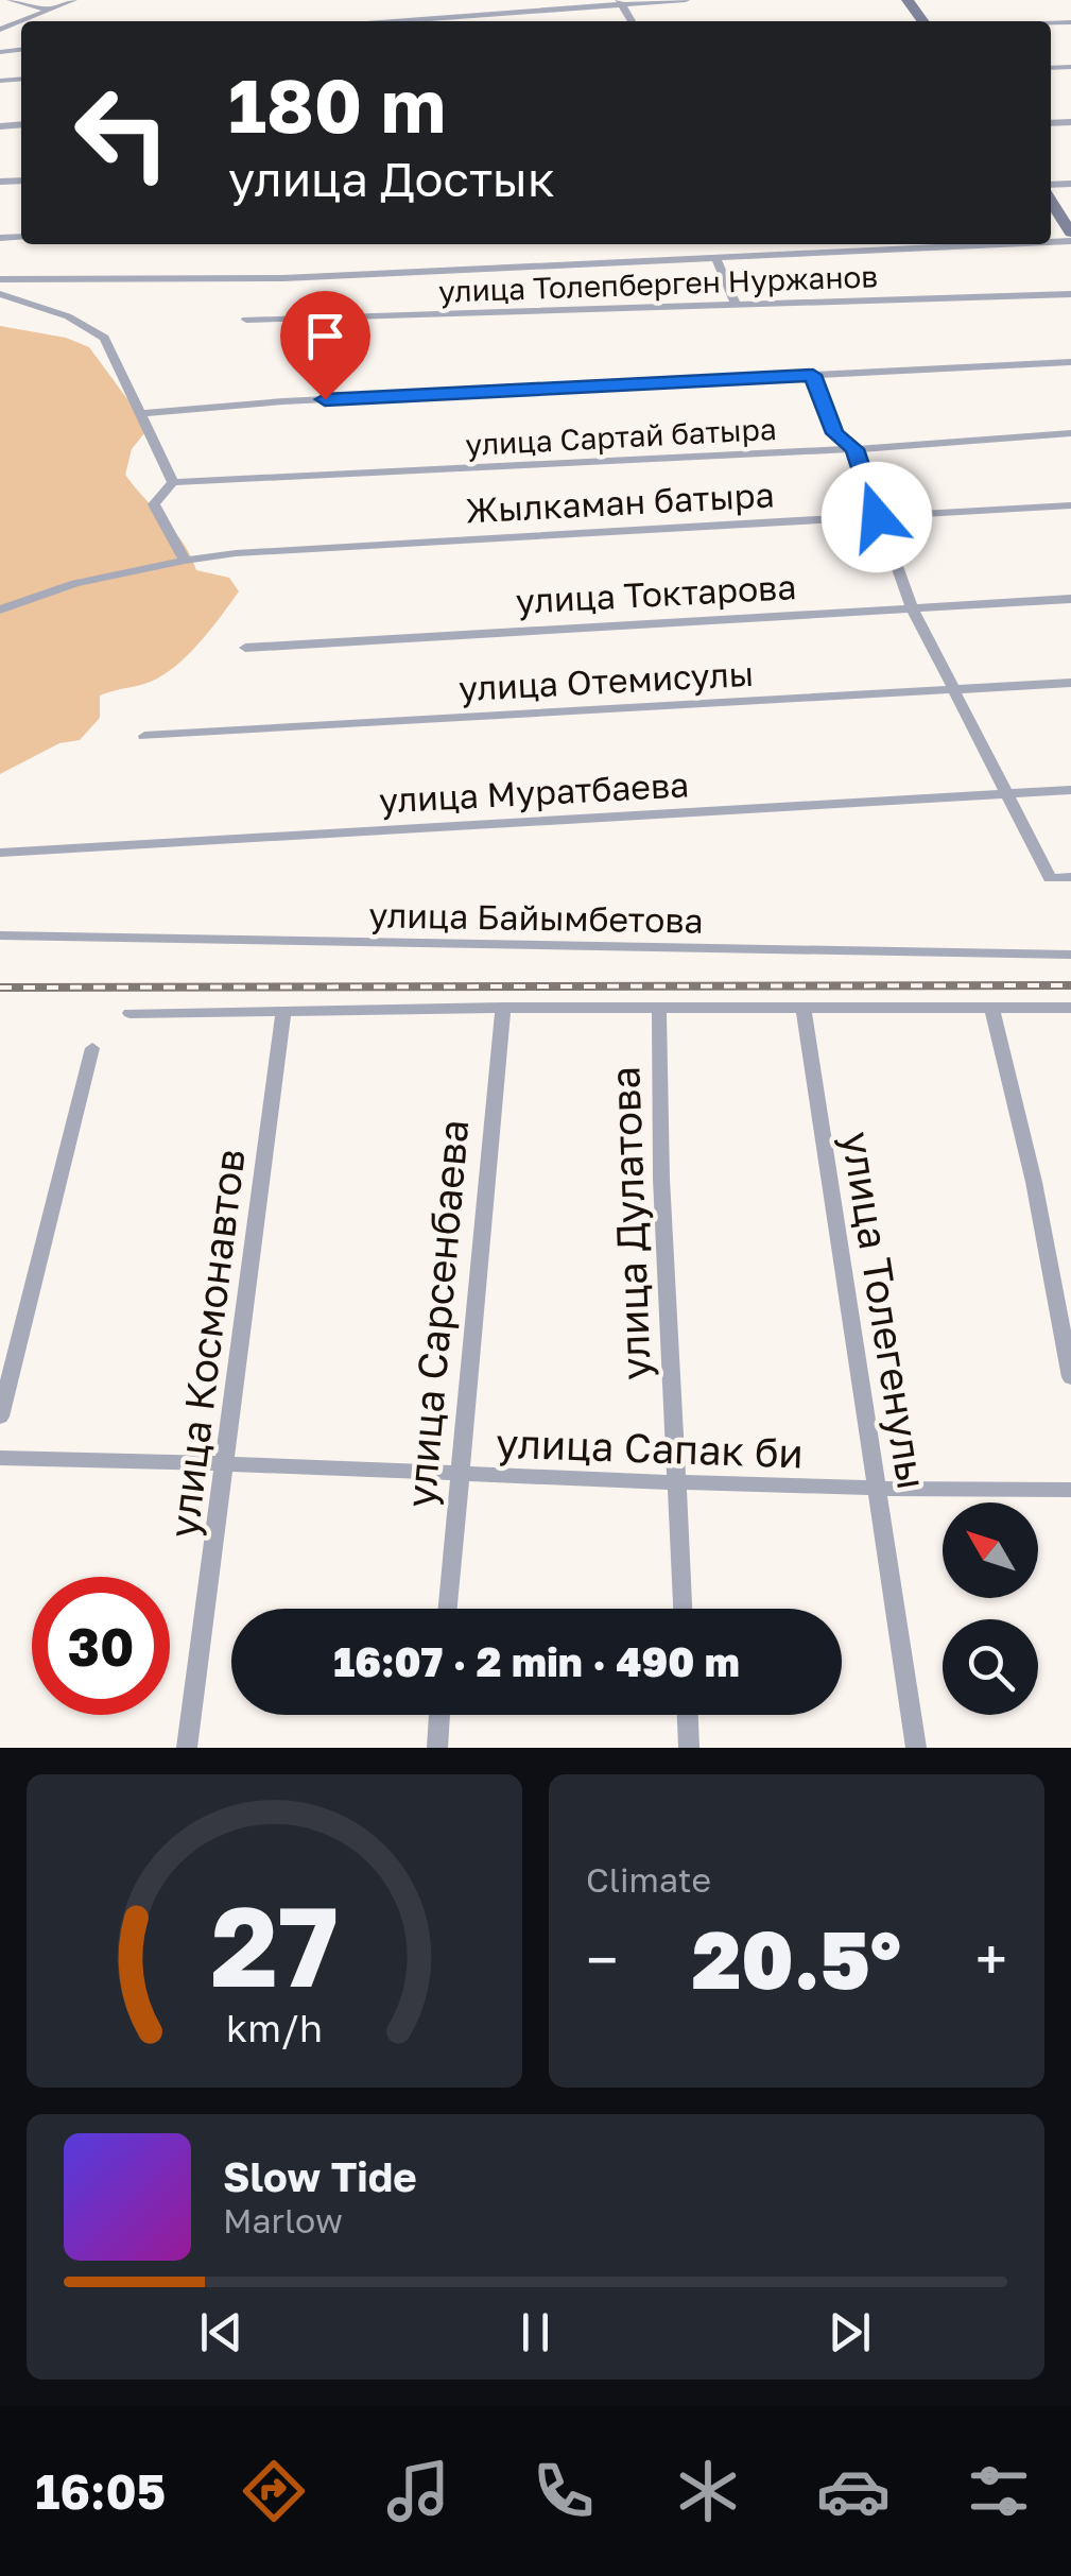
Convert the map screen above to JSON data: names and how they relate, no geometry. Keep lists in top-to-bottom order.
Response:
{
  "streets": {
    "street": [
      "улица Толепберген Нуржанов",
      "улица Сартай батыра",
      "Жылкаман батыра",
      "улица Токтарова",
      "улица Отемисулы",
      "улица Муратбаева",
      "улица Байымбетова",
      "улица Дулатова",
      "улица Толегенулы",
      "улица Сарсенбаева",
      "улица Космонавтов",
      "улица Сапак би"
    ]
  },
  "crossings": [
    ["улица Дулатова", "улица Сапак би"],
    ["улица Толегенулы", "улица Сапак би"],
    ["улица Сарсенбаева", "улица Сапак би"],
    ["улица Космонавтов", "улица Сапак би"]
  ],
  "north": "top left",
  "page": {
    "turn": ["180 m", "улица Достык"],
    "limit": "30",
    "trip": "16:07 · 2 min · 490 m",
    "tile": "Climate",
    "heat": ["−", "20.5°", "+"],
    "song": ["Slow Tide", "Marlow"],
    "tabs": "16:05",
    "gauge": ["27", "km/h"]
  }
}
